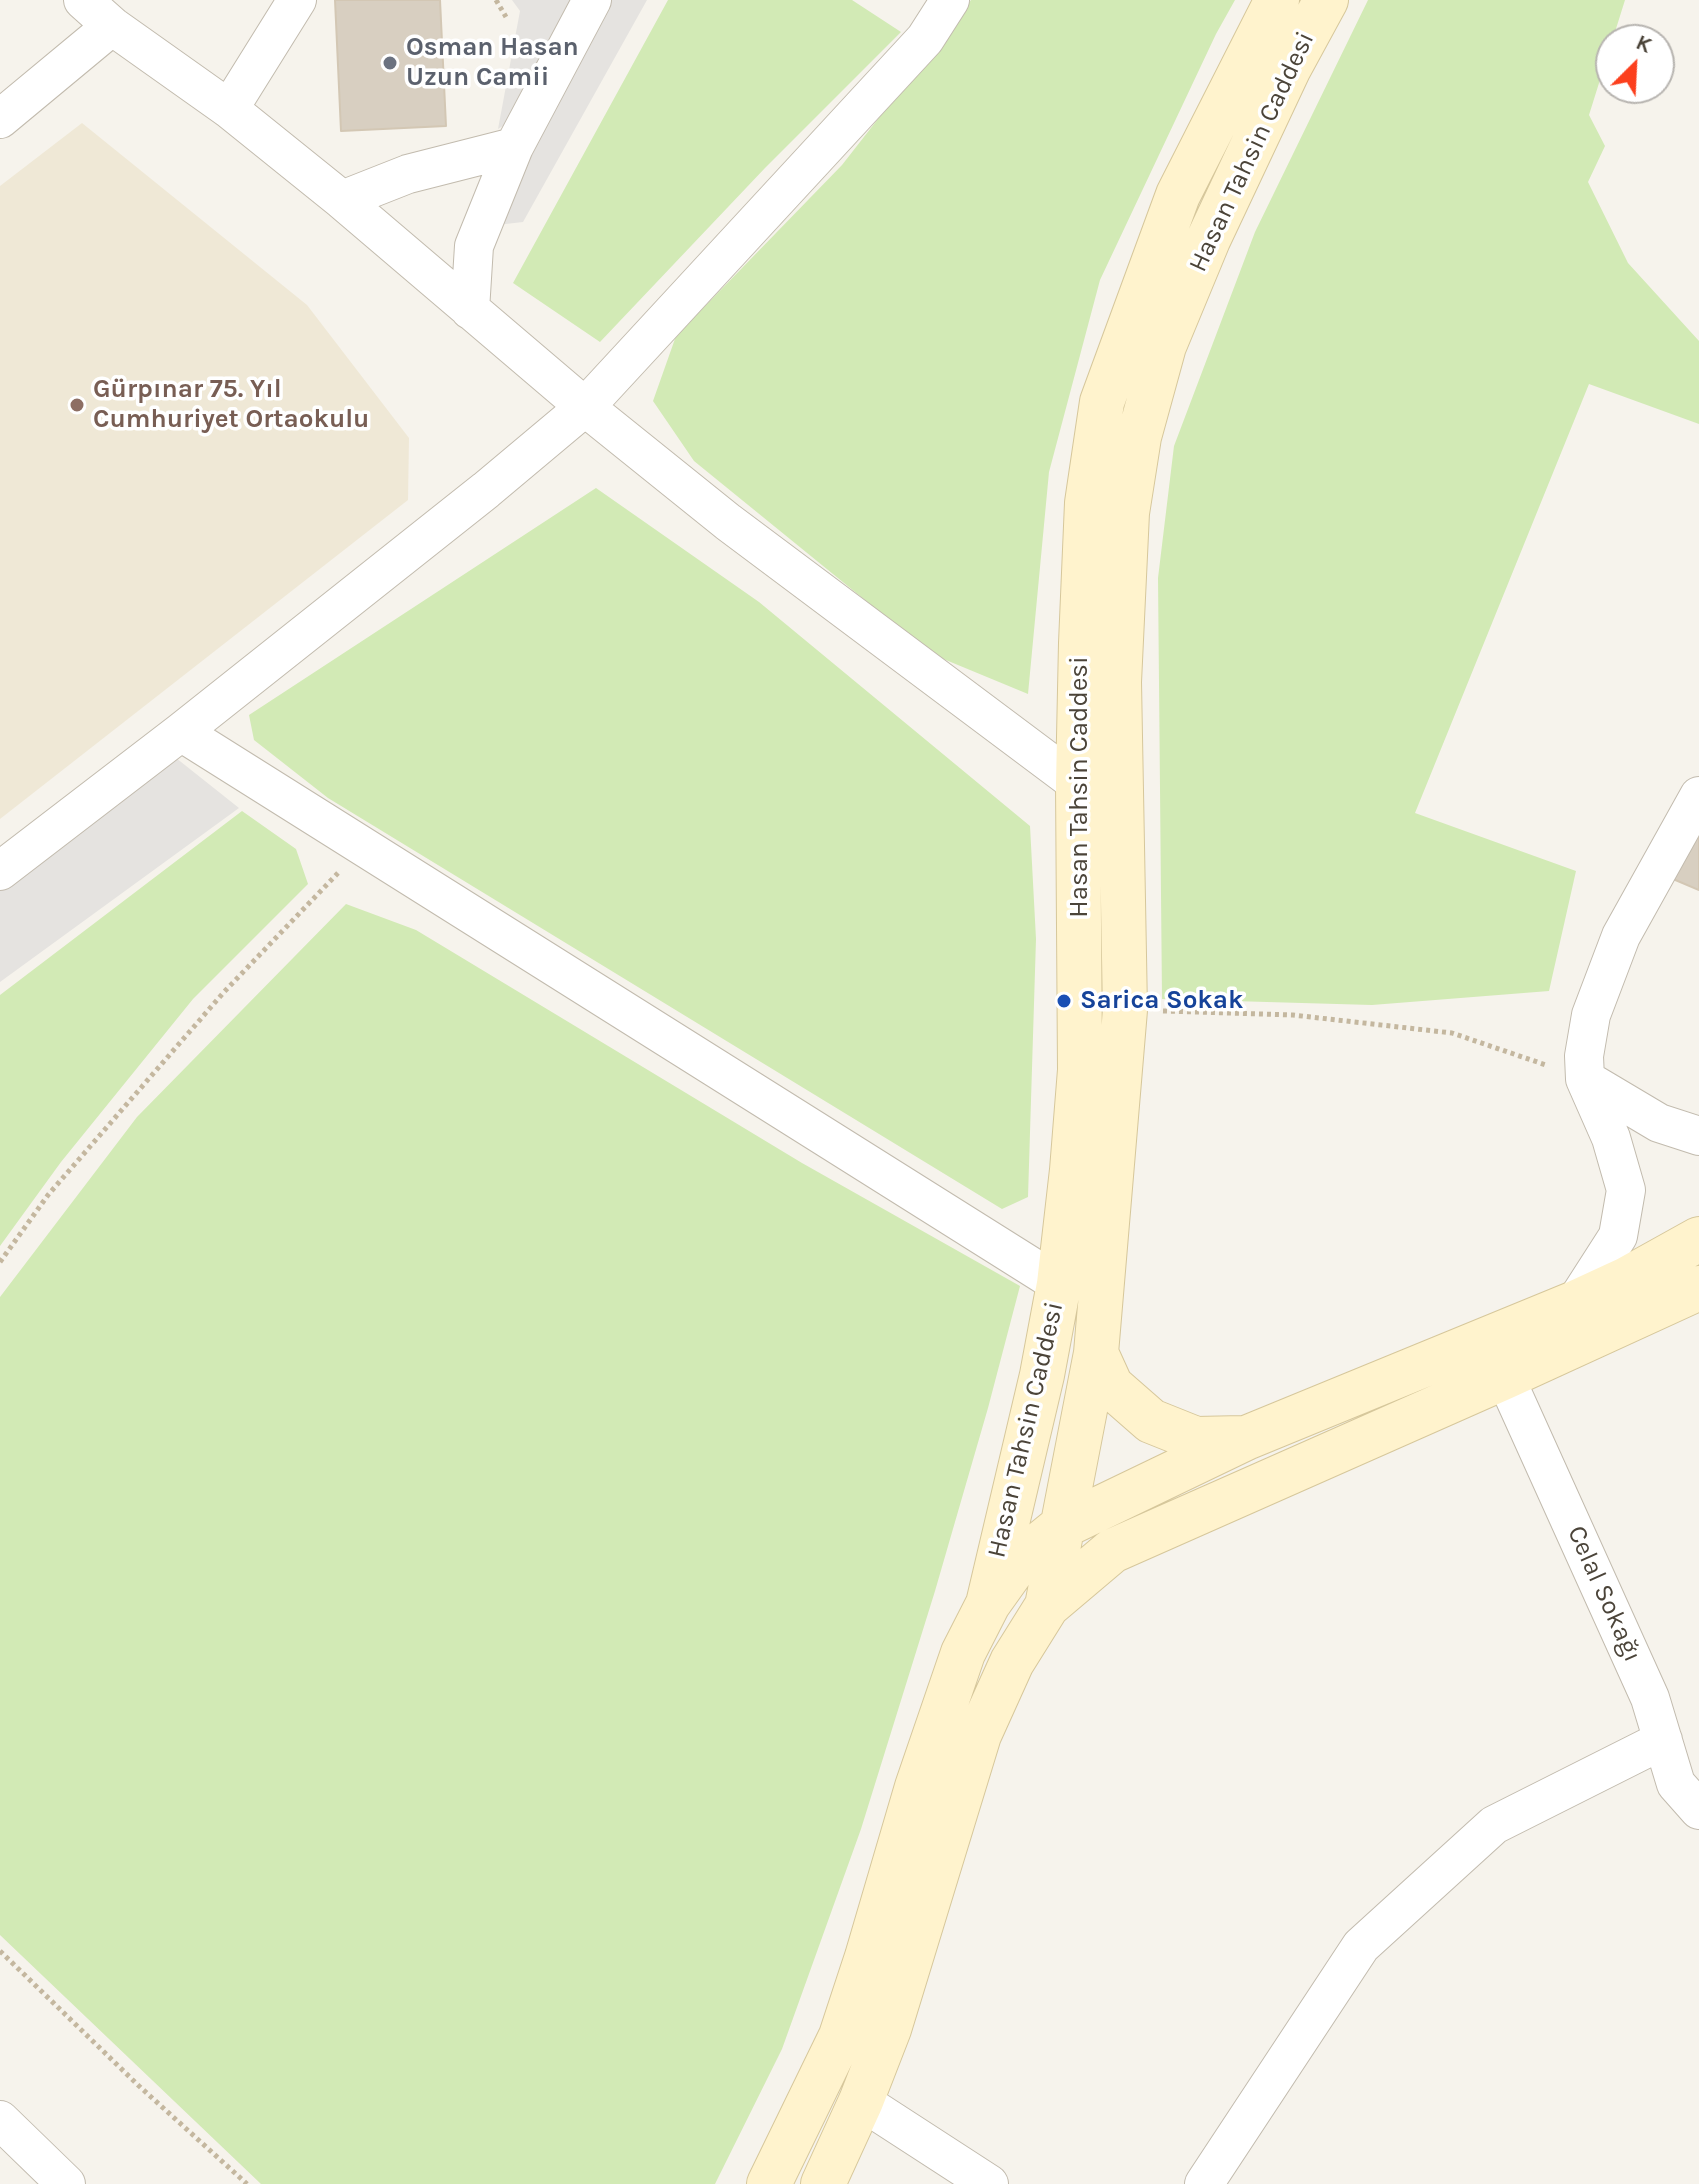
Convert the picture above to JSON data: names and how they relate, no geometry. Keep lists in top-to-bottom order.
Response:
{
  "streets": {
    "main road": ["Hasan Tahsin Caddesi"],
    "street": ["Celal Sokağı"]
  },
  "places": ["Osman Hasan Uzun Camii", "Gürpınar 75. Yıl Cumhuriyet Ortaokulu", "Sarica Sokak"],
  "north": "top right"
}
